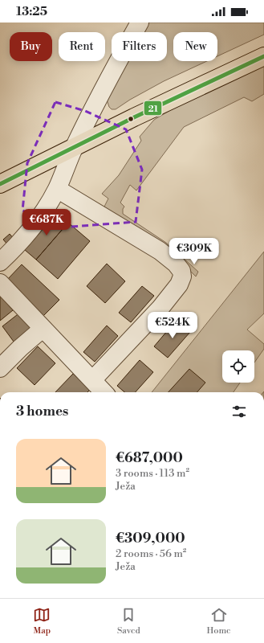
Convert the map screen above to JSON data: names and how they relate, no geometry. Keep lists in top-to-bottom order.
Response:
{
  "lines": ["transit line 21"],
  "page": {
    "status": "13:25",
    "chip": [
      "Buy",
      "Rent",
      "Filters",
      "New"
    ],
    "price": ["€687K", "€309K", "€524K"],
    "heading": "3 homes",
    "list": [
      {
        "name": "€687,000",
        "note": "3 rooms · 113 m² · Ježa"
      },
      {
        "name": "€309,000",
        "note": "2 rooms · 56 m² · Ježa"
      }
    ],
    "tabs": ["Map", "Saved", "Home"]
  }
}
